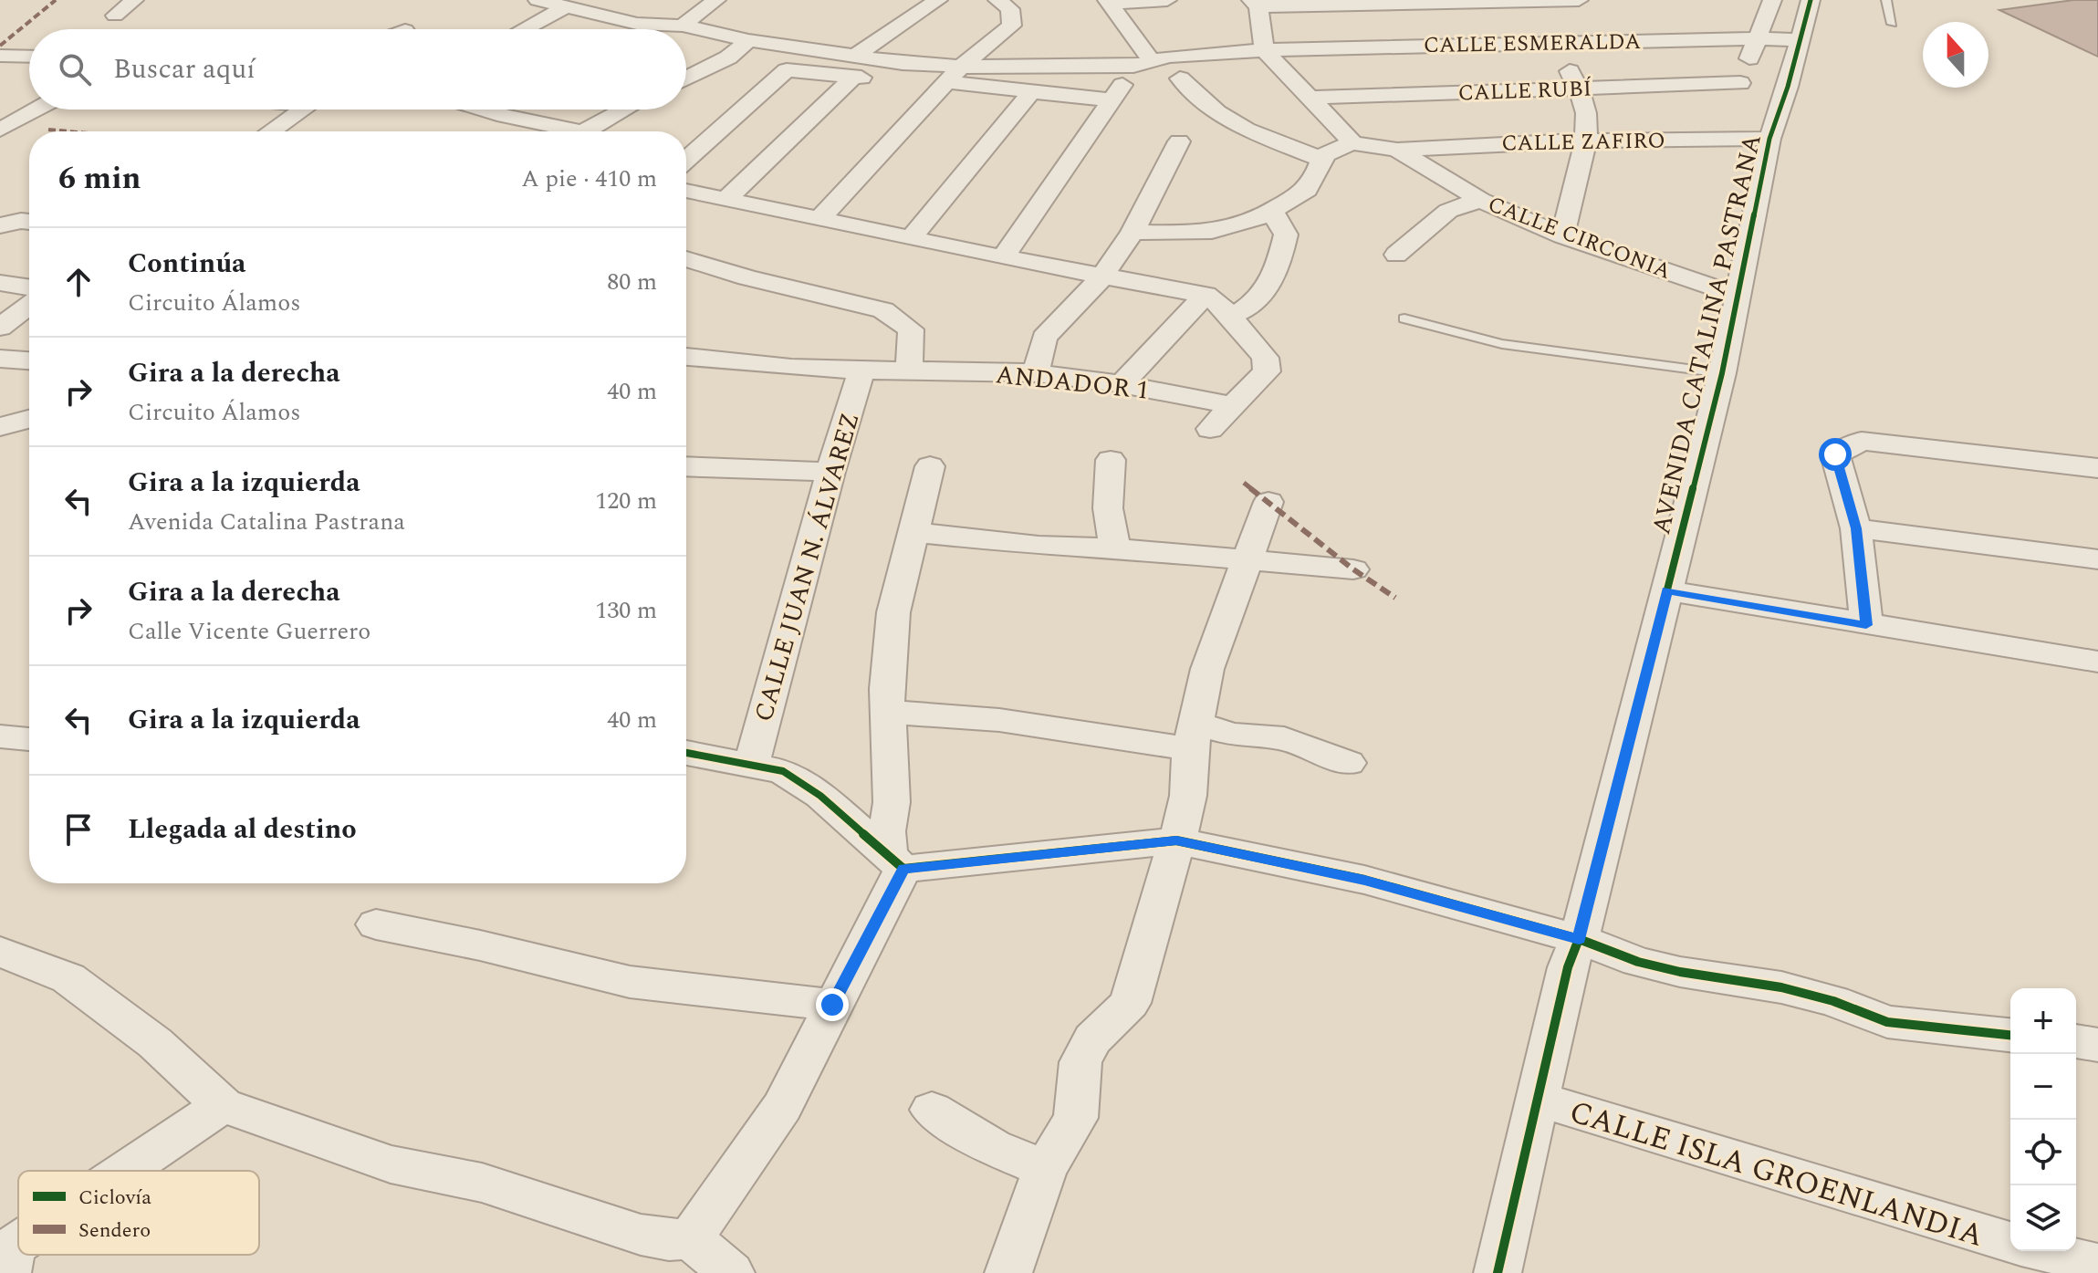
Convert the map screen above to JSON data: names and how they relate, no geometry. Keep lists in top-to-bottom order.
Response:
{
  "streets": {
    "street": [
      "CALLE ESMERALDA",
      "CALLE RUBÍ",
      "CALLE ZAFIRO",
      "CALLE CIRCONIA",
      "AVENIDA CATALINA PASTRANA",
      "ANDADOR 1",
      "CALLE JUAN N. ÁLVAREZ",
      "CALLE ISLA GROENLANDIA"
    ]
  },
  "crossings": [
    ["CALLE ESMERALDA", "AVENIDA CATALINA PASTRANA"],
    ["CALLE RUBÍ", "AVENIDA CATALINA PASTRANA"],
    ["CALLE ZAFIRO", "CALLE CIRCONIA"],
    ["CALLE ZAFIRO", "AVENIDA CATALINA PASTRANA"],
    ["CALLE CIRCONIA", "AVENIDA CATALINA PASTRANA"],
    ["AVENIDA CATALINA PASTRANA", "CALLE ISLA GROENLANDIA"],
    ["ANDADOR 1", "CALLE JUAN N. ÁLVAREZ"]
  ],
  "legend": ["Ciclovía", "Sendero"],
  "north": "top",
  "page": {
    "search": "Buscar aquí",
    "heading": ["6 min", "A pie · 410 m"],
    "list": [
      ["Continúa", "Circuito Álamos", "80 m"],
      ["Gira a la derecha", "Circuito Álamos", "40 m"],
      ["Gira a la izquierda", "Avenida Catalina Pastrana", "120 m"],
      ["Gira a la derecha", "Calle Vicente Guerrero", "130 m"],
      ["Gira a la izquierda", "40 m"],
      "Llegada al destino"
    ],
    "map_buttons": ["+", "−"]
  }
}
